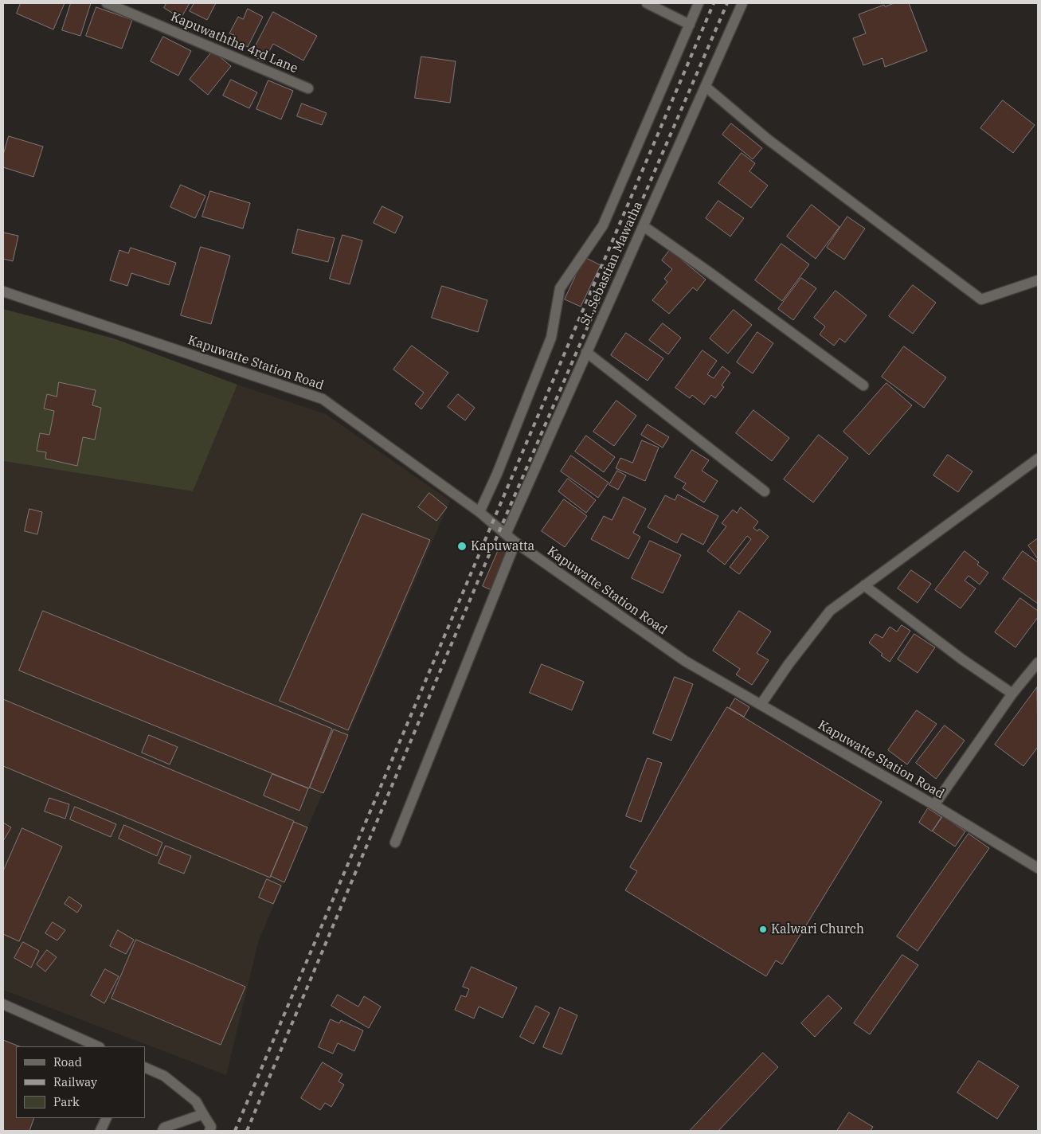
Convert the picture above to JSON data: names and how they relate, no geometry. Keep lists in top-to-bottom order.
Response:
{
  "streets": {
    "street": ["Kapuwaththa 4rd Lane", "St. Sebastian Mawatha", "Kapuwatte Station Road"]
  },
  "crossings": [
    ["St. Sebastian Mawatha", "Kapuwatte Station Road"]
  ],
  "places": ["Kapuwatta", "Kalwari Church"],
  "legend": ["Road", "Railway", "Park"]
}
